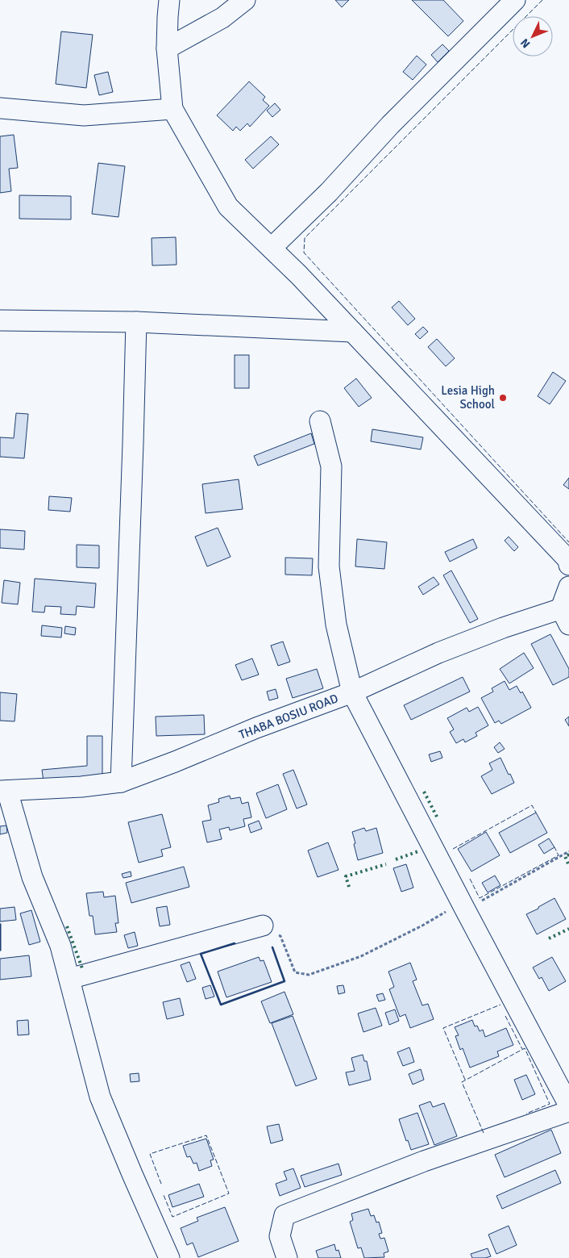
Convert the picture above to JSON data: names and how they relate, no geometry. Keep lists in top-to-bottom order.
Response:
{
  "streets": {
    "street": ["THABA BOSIU ROAD"]
  },
  "places": ["Lesia High School"],
  "north": "bottom left"
}
